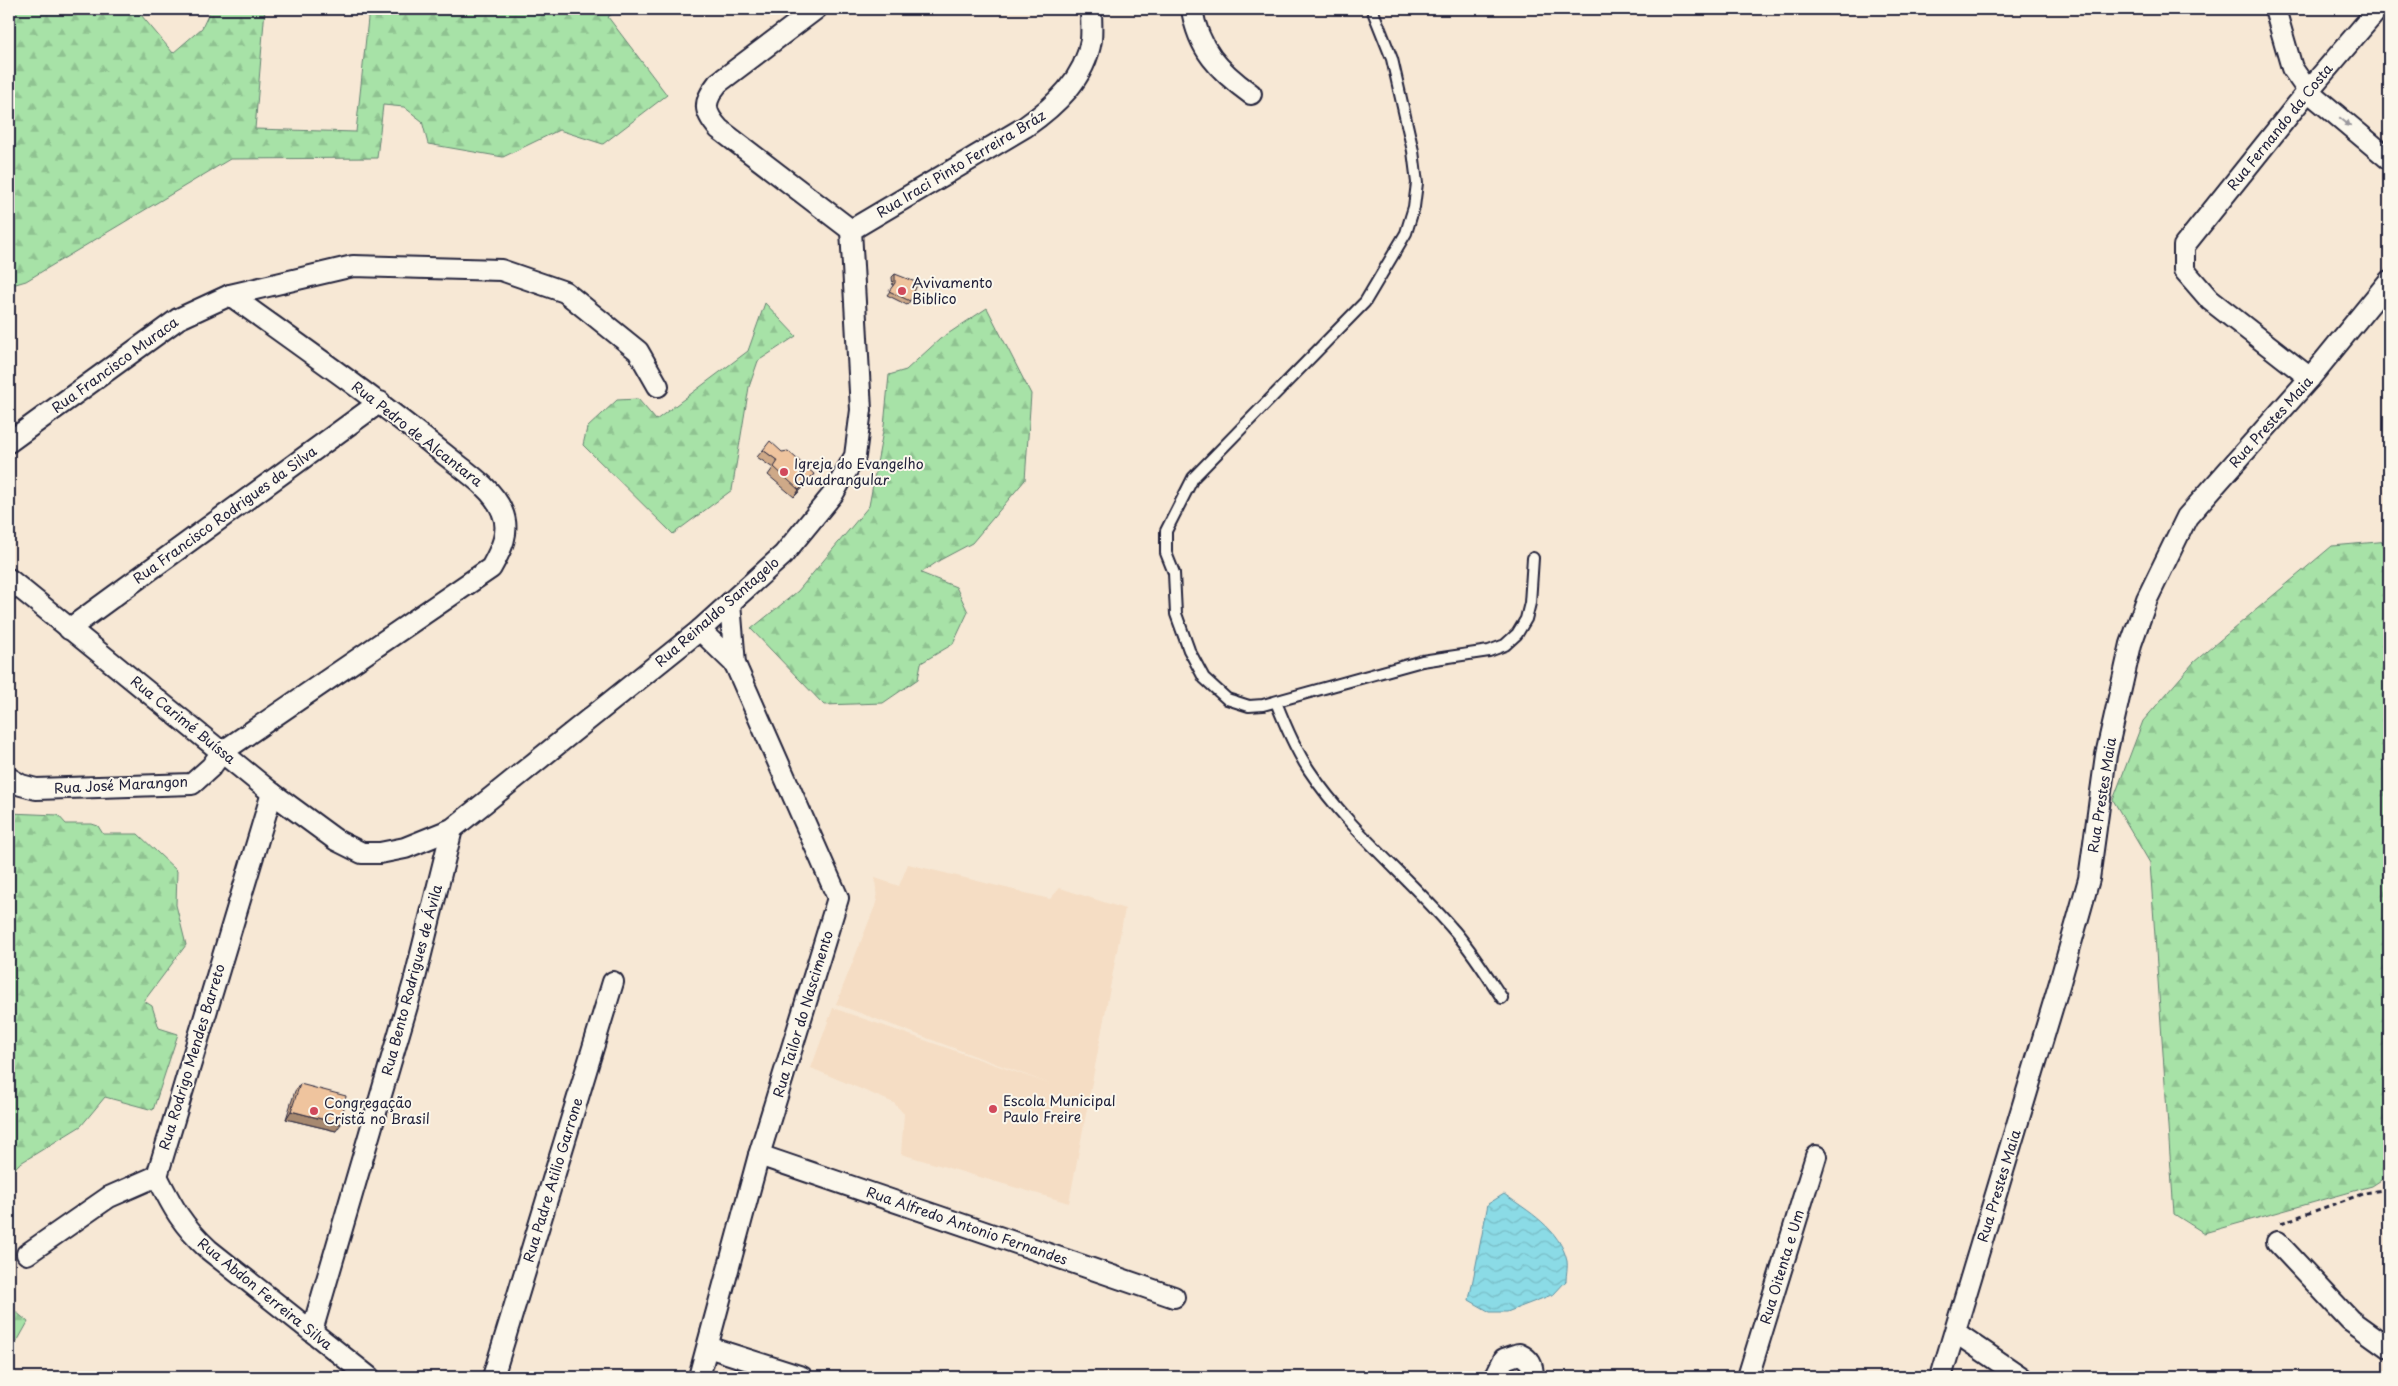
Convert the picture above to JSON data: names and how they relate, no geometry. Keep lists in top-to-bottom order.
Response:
{
  "streets": {
    "street": [
      "Rua Fernando da Costa",
      "Rua Iraci Pinto Ferreira Bráz",
      "Rua Francisco Muraca",
      "Rua Prestes Maia",
      "Rua Pedro de Alcantara",
      "Rua Francisco Rodrigues da Silva",
      "Rua Reinaldo Santagelo",
      "Rua Carimé Buíssa",
      "Rua José Marangon",
      "Rua Bento Rodrigues de Ávila",
      "Rua Tailor do Nascimento",
      "Rua Rodrigo Mendes Barreto",
      "Rua Padre Atilio Garrone",
      "Rua Alfredo Antonio Fernandes",
      "Rua Oitenta e Um",
      "Rua Abdon Ferreira Silva"
    ]
  },
  "crossings": [
    ["Rua Fernando da Costa", "Rua Prestes Maia"],
    ["Rua Iraci Pinto Ferreira Bráz", "Rua Reinaldo Santagelo"],
    ["Rua Francisco Muraca", "Rua Pedro de Alcantara"],
    ["Rua Pedro de Alcantara", "Rua Francisco Rodrigues da Silva"],
    ["Rua Pedro de Alcantara", "Rua Carimé Buíssa"],
    ["Rua Pedro de Alcantara", "Rua José Marangon"],
    ["Rua Francisco Rodrigues da Silva", "Rua Carimé Buíssa"],
    ["Rua Reinaldo Santagelo", "Rua Carimé Buíssa"],
    ["Rua Reinaldo Santagelo", "Rua Bento Rodrigues de Ávila"],
    ["Rua Reinaldo Santagelo", "Rua Tailor do Nascimento"],
    ["Rua Carimé Buíssa", "Rua José Marangon"],
    ["Rua Carimé Buíssa", "Rua Rodrigo Mendes Barreto"],
    ["Rua Bento Rodrigues de Ávila", "Rua Abdon Ferreira Silva"],
    ["Rua Tailor do Nascimento", "Rua Alfredo Antonio Fernandes"],
    ["Rua Rodrigo Mendes Barreto", "Rua Abdon Ferreira Silva"]
  ],
  "places": [
    "Avivamento Biblico",
    "Igreja do Evangelho Quadrangular",
    "Escola Municipal Paulo Freire",
    "Congregação Cristã no Brasil"
  ]
}
